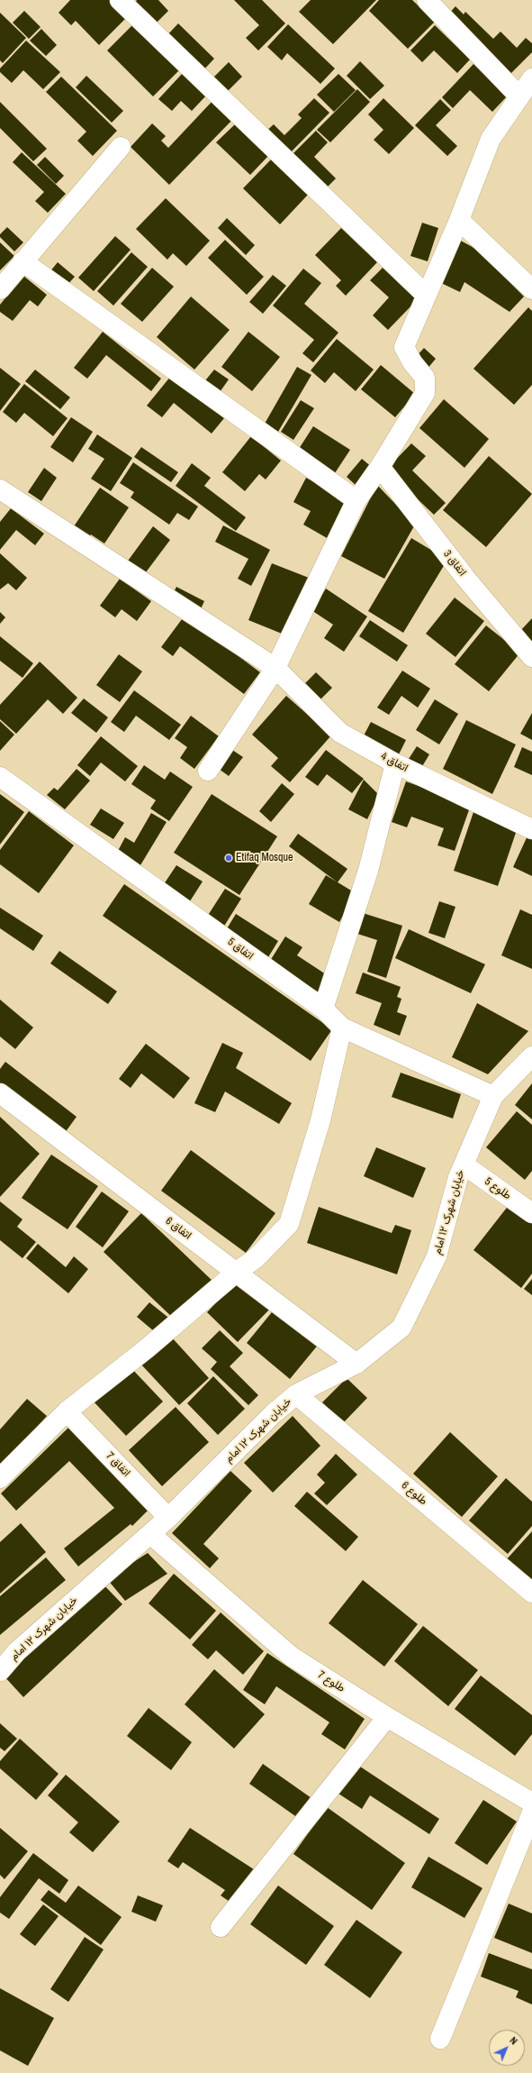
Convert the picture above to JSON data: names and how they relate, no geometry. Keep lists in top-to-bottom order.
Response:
{
  "streets": {
    "street": [
      "اتفاق 3",
      "اتفاق 4",
      "اتفاق 5",
      "طلوع 5",
      "خیابان شهرک ۱۲ امام",
      "اتفاق 6",
      "اتفاق 7",
      "طلوع 6",
      "طلوع 7"
    ]
  },
  "crossings": [
    ["اتفاق 5", "خیابان شهرک ۱۲ امام"],
    ["طلوع 5", "خیابان شهرک ۱۲ امام"],
    ["خیابان شهرک ۱۲ امام", "اتفاق 6"],
    ["خیابان شهرک ۱۲ امام", "اتفاق 7"],
    ["خیابان شهرک ۱۲ امام", "طلوع 6"],
    ["خیابان شهرک ۱۲ امام", "طلوع 7"]
  ],
  "places": ["Etifaq Mosque"],
  "north": "top right"
}
